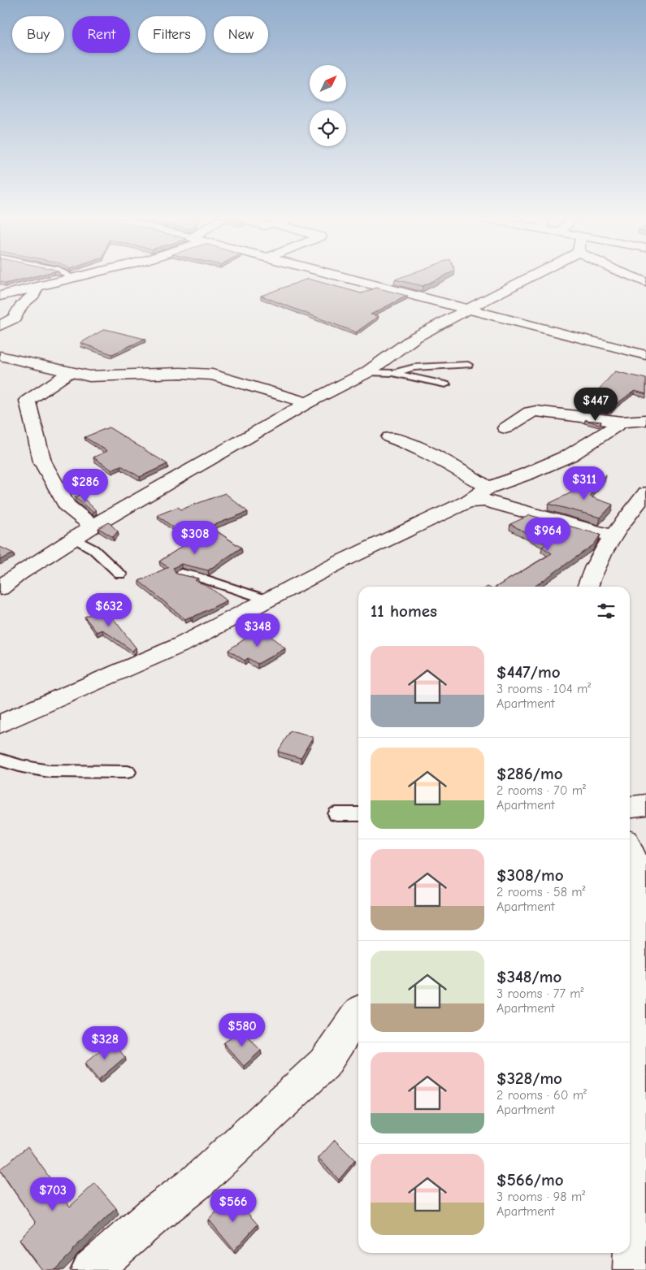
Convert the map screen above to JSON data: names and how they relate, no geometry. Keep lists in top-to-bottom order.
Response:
{
  "north": "top right",
  "page": {
    "chip": [
      "Buy",
      "Rent",
      "Filters",
      "New"
    ],
    "price": [
      "$447",
      "$311",
      "$286",
      "$964",
      "$308",
      "$632",
      "$348",
      "$580",
      "$328",
      "$703",
      "$566"
    ],
    "heading": "11 homes",
    "list": [
      {
        "name": "$447/mo",
        "note": "3 rooms · 104 m² · Apartment"
      },
      {
        "name": "$286/mo",
        "note": "2 rooms · 70 m² · Apartment"
      },
      {
        "name": "$308/mo",
        "note": "2 rooms · 58 m² · Apartment"
      },
      {
        "name": "$348/mo",
        "note": "3 rooms · 77 m² · Apartment"
      },
      {
        "name": "$328/mo",
        "note": "2 rooms · 60 m² · Apartment"
      },
      {
        "name": "$566/mo",
        "note": "3 rooms · 98 m² · Apartment"
      }
    ]
  }
}
